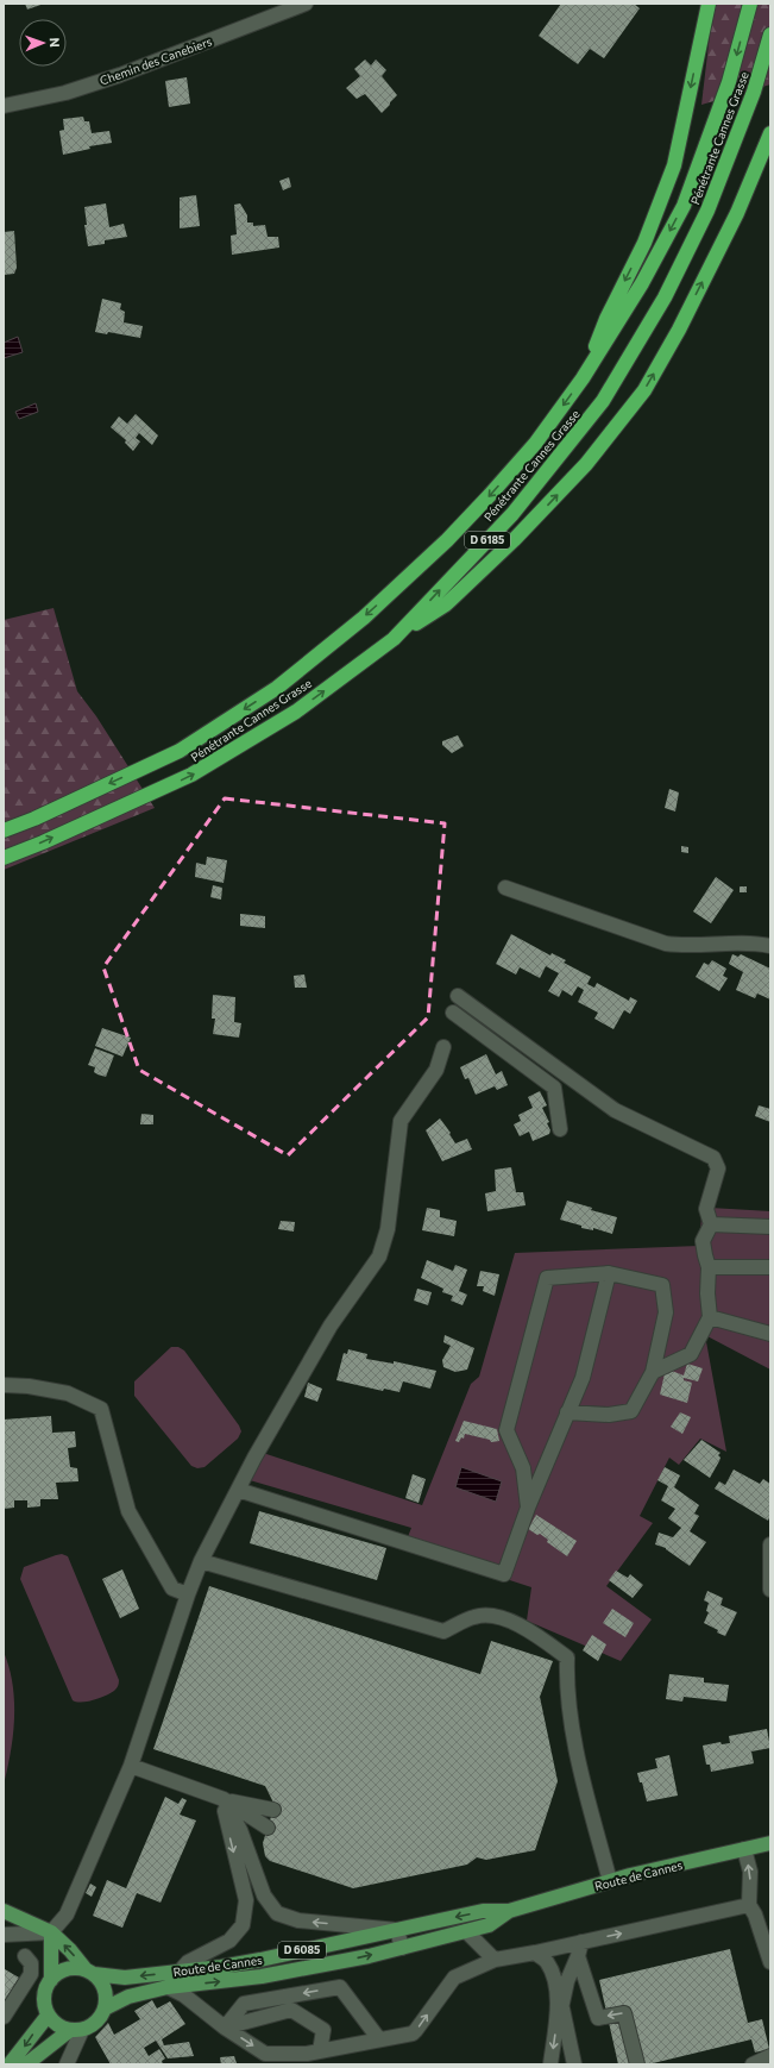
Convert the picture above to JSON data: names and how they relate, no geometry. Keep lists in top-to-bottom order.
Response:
{
  "streets": {
    "highway": ["Pénétrante Cannes Grasse", "D 6185"],
    "main road": ["Route de Cannes", "D 6085"],
    "street": ["Chemin des Canebiers"]
  },
  "north": "right"
}
